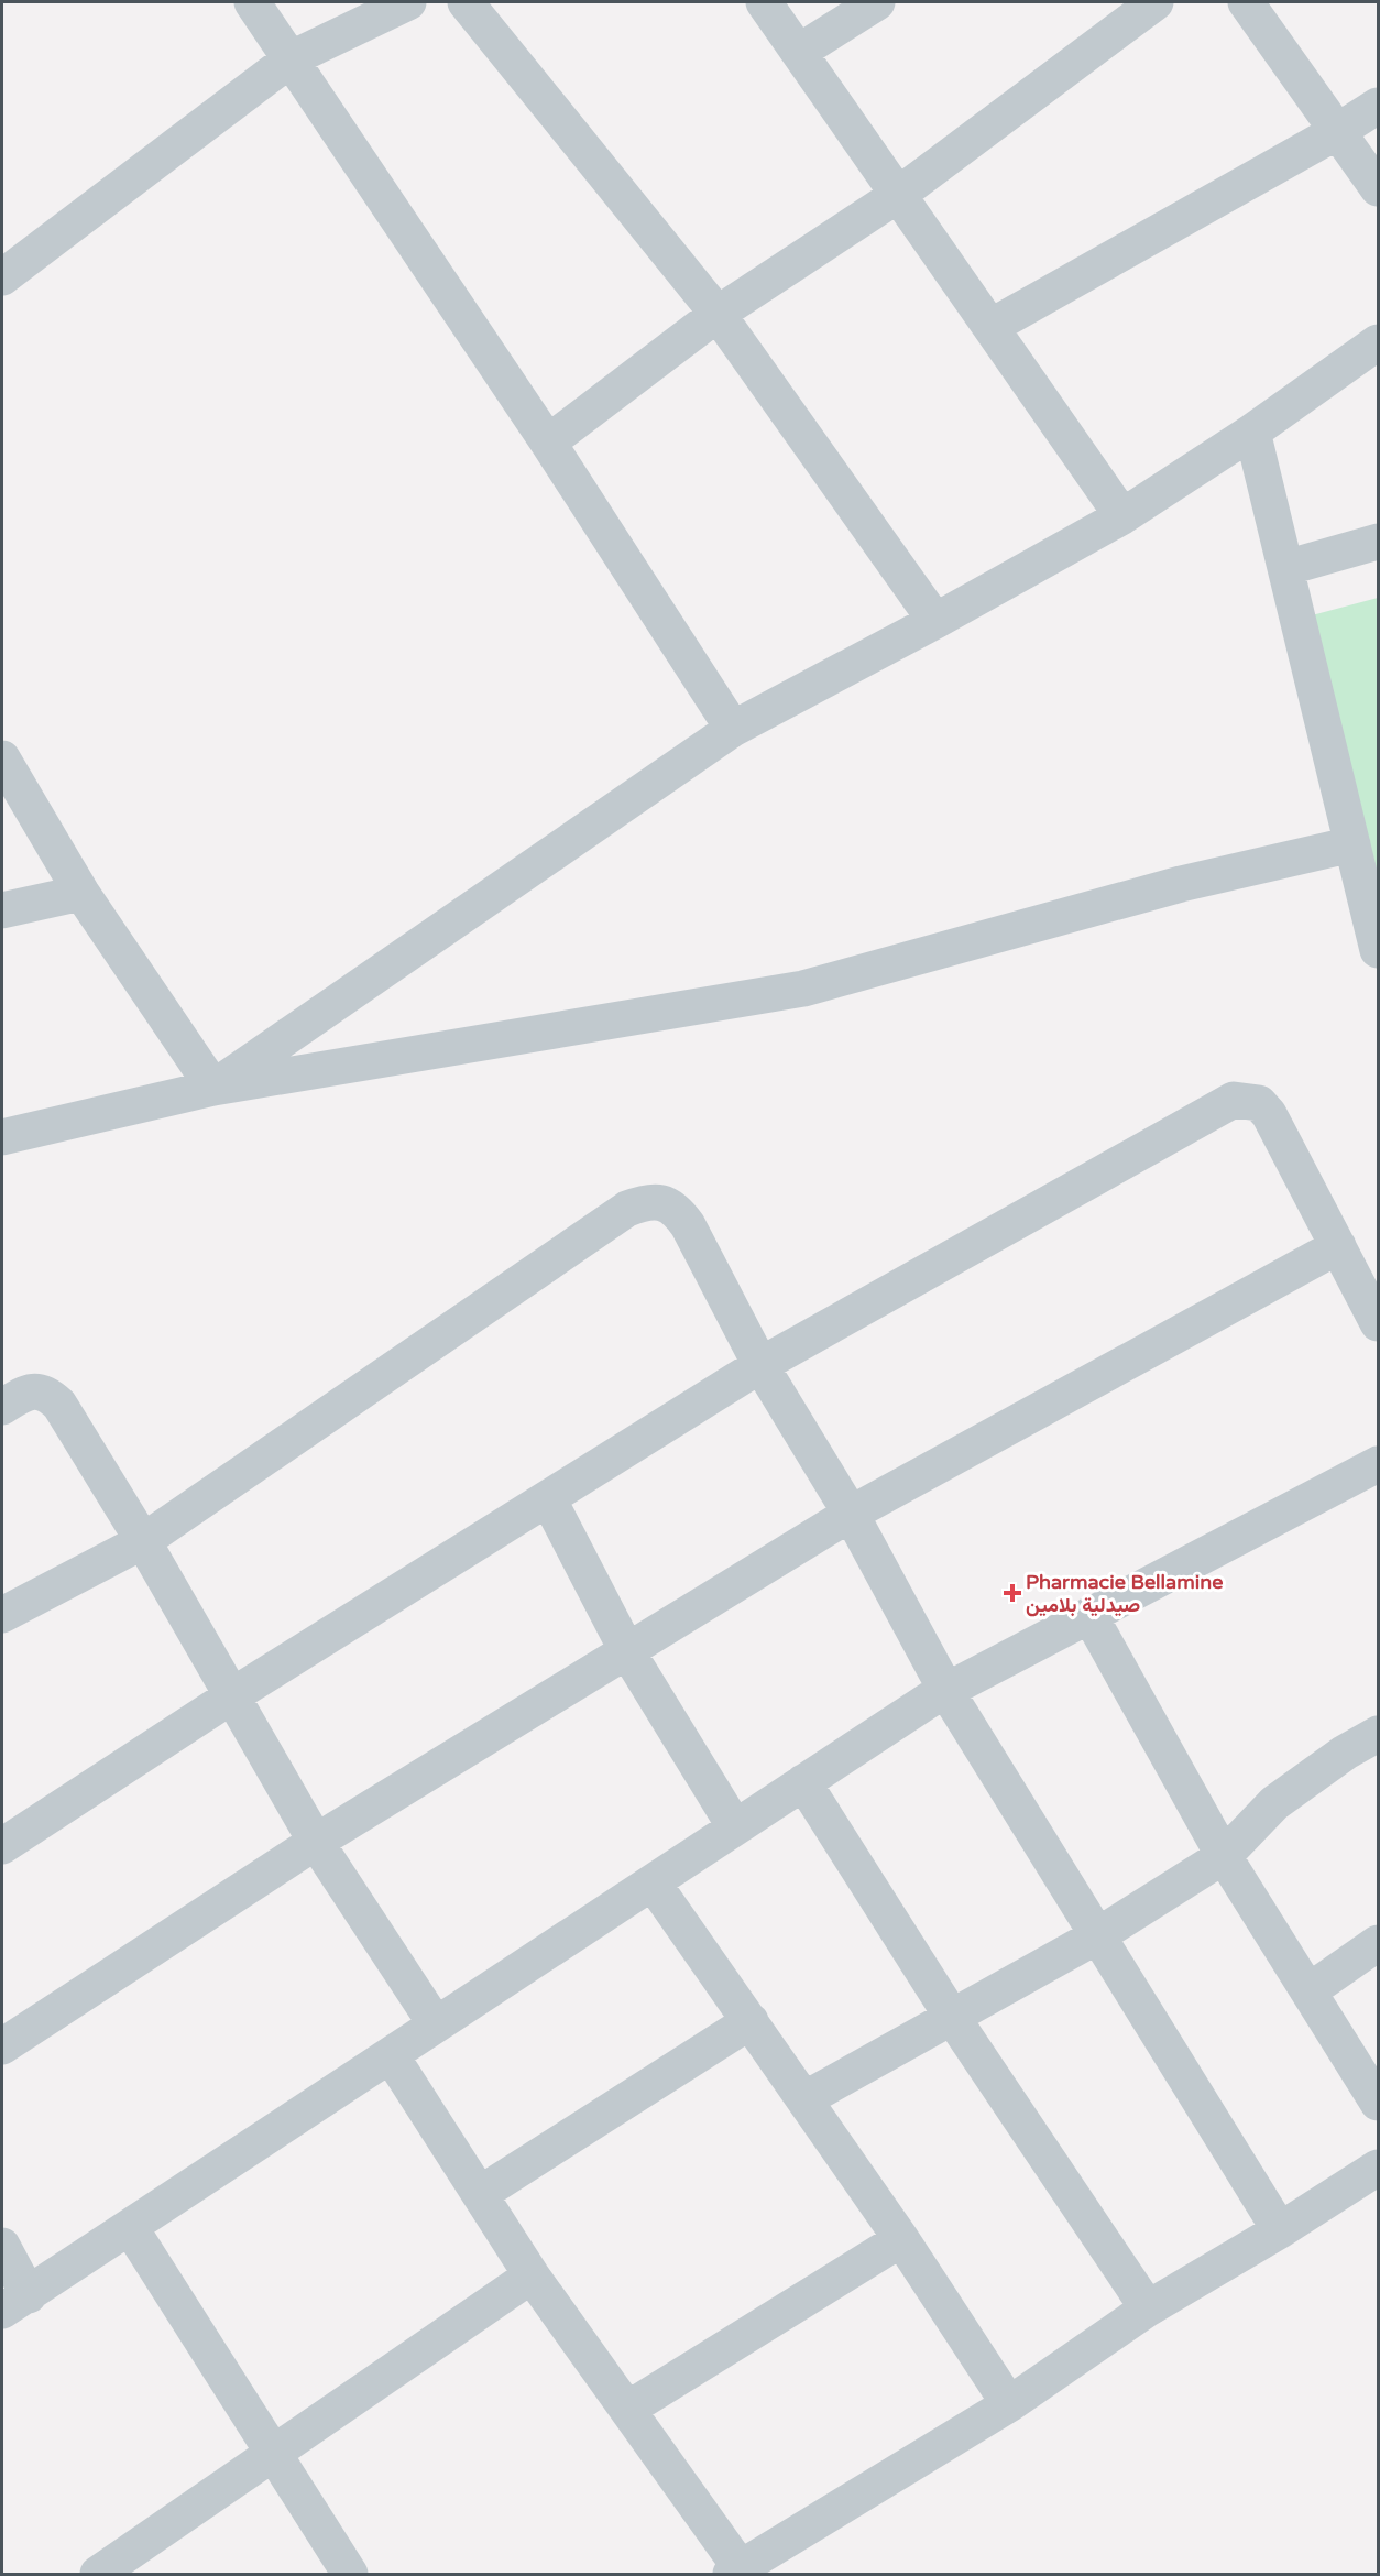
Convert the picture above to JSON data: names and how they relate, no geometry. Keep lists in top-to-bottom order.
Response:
{
  "places": {
    "health": ["Pharmacie Bellamine صيدلية بلامين"]
  }
}
